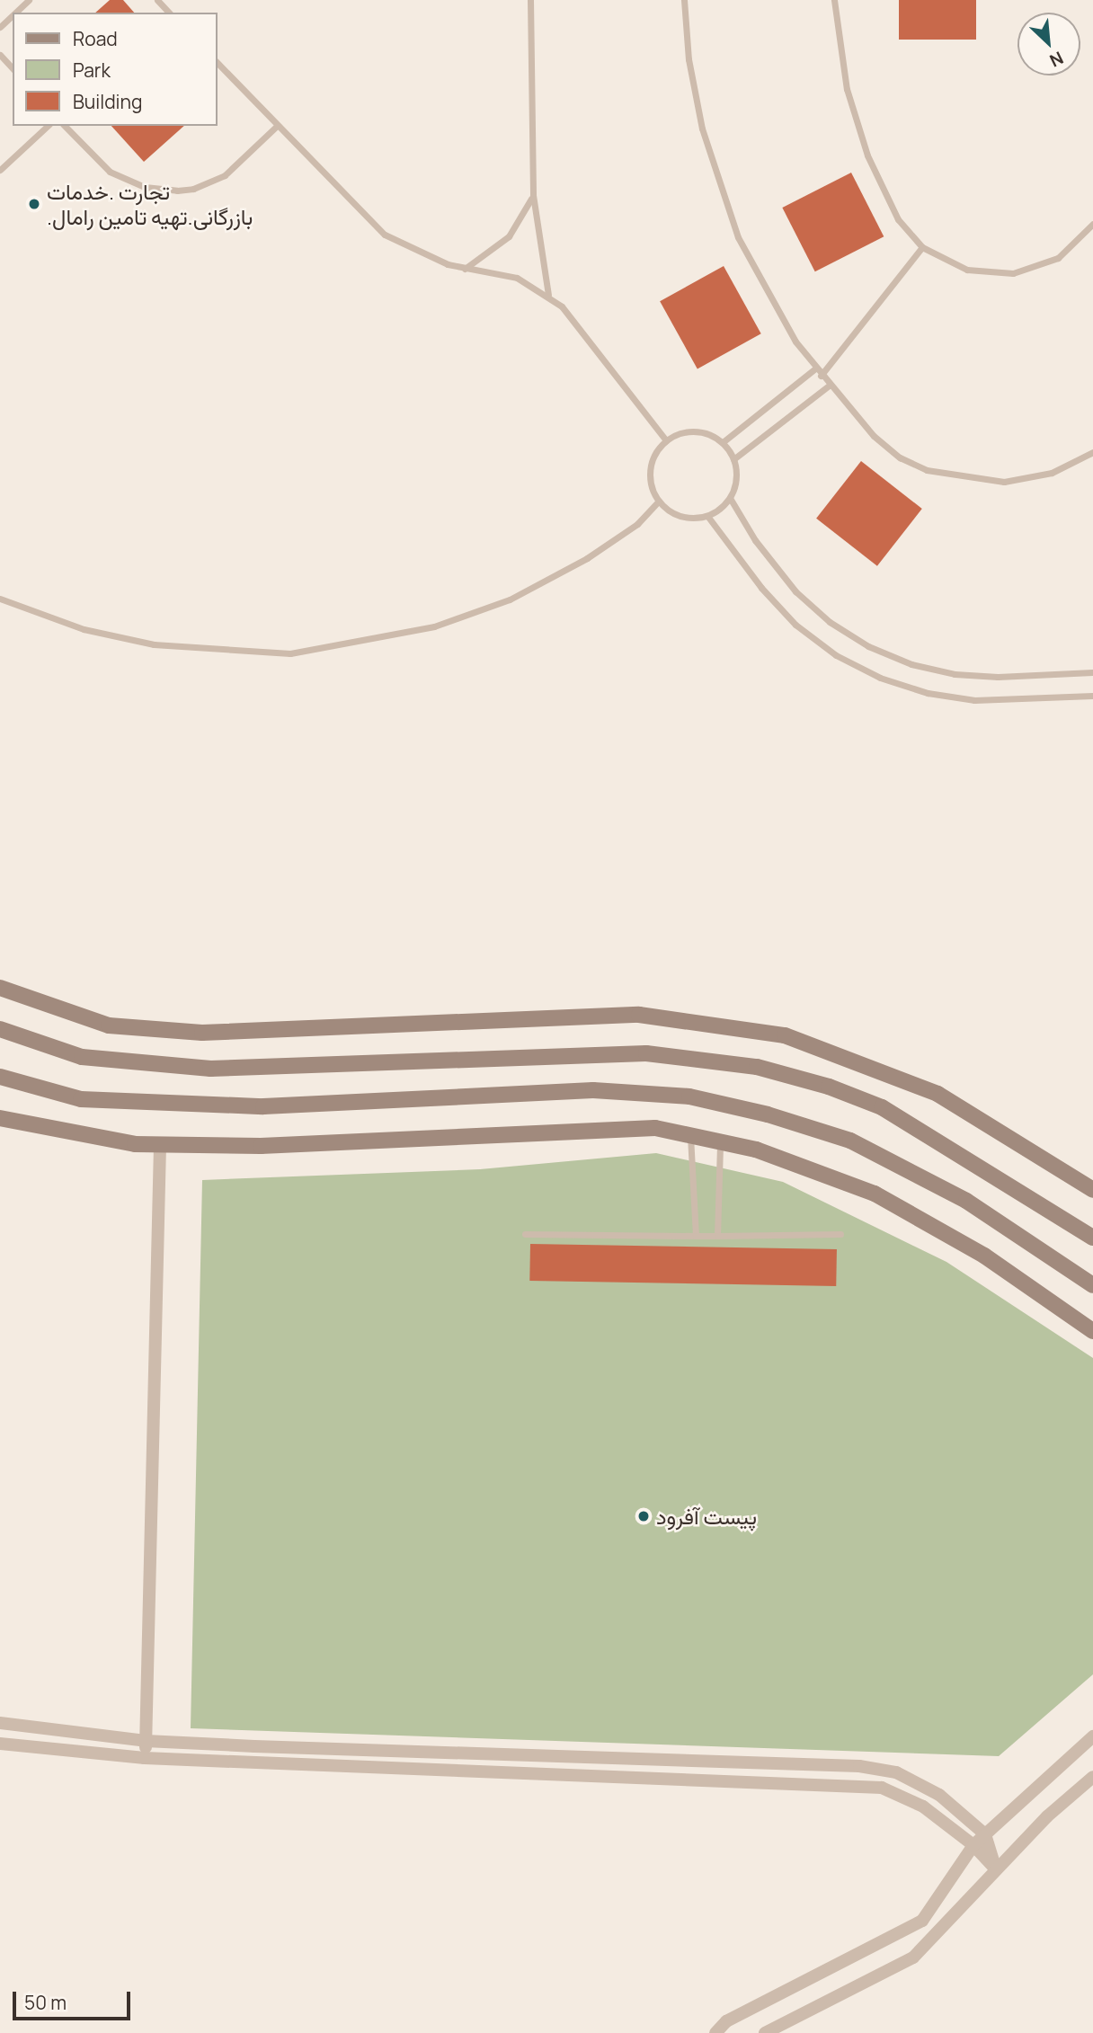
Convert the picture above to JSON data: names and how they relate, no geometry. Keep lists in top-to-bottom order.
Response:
{
  "places": ["تجارت .خدمات .بازرگانی.تهیه تامین رامال", "پیست آفرود"],
  "legend": ["Road", "Park", "Building"],
  "scale_bar": "50 m",
  "north": "bottom right"
}
